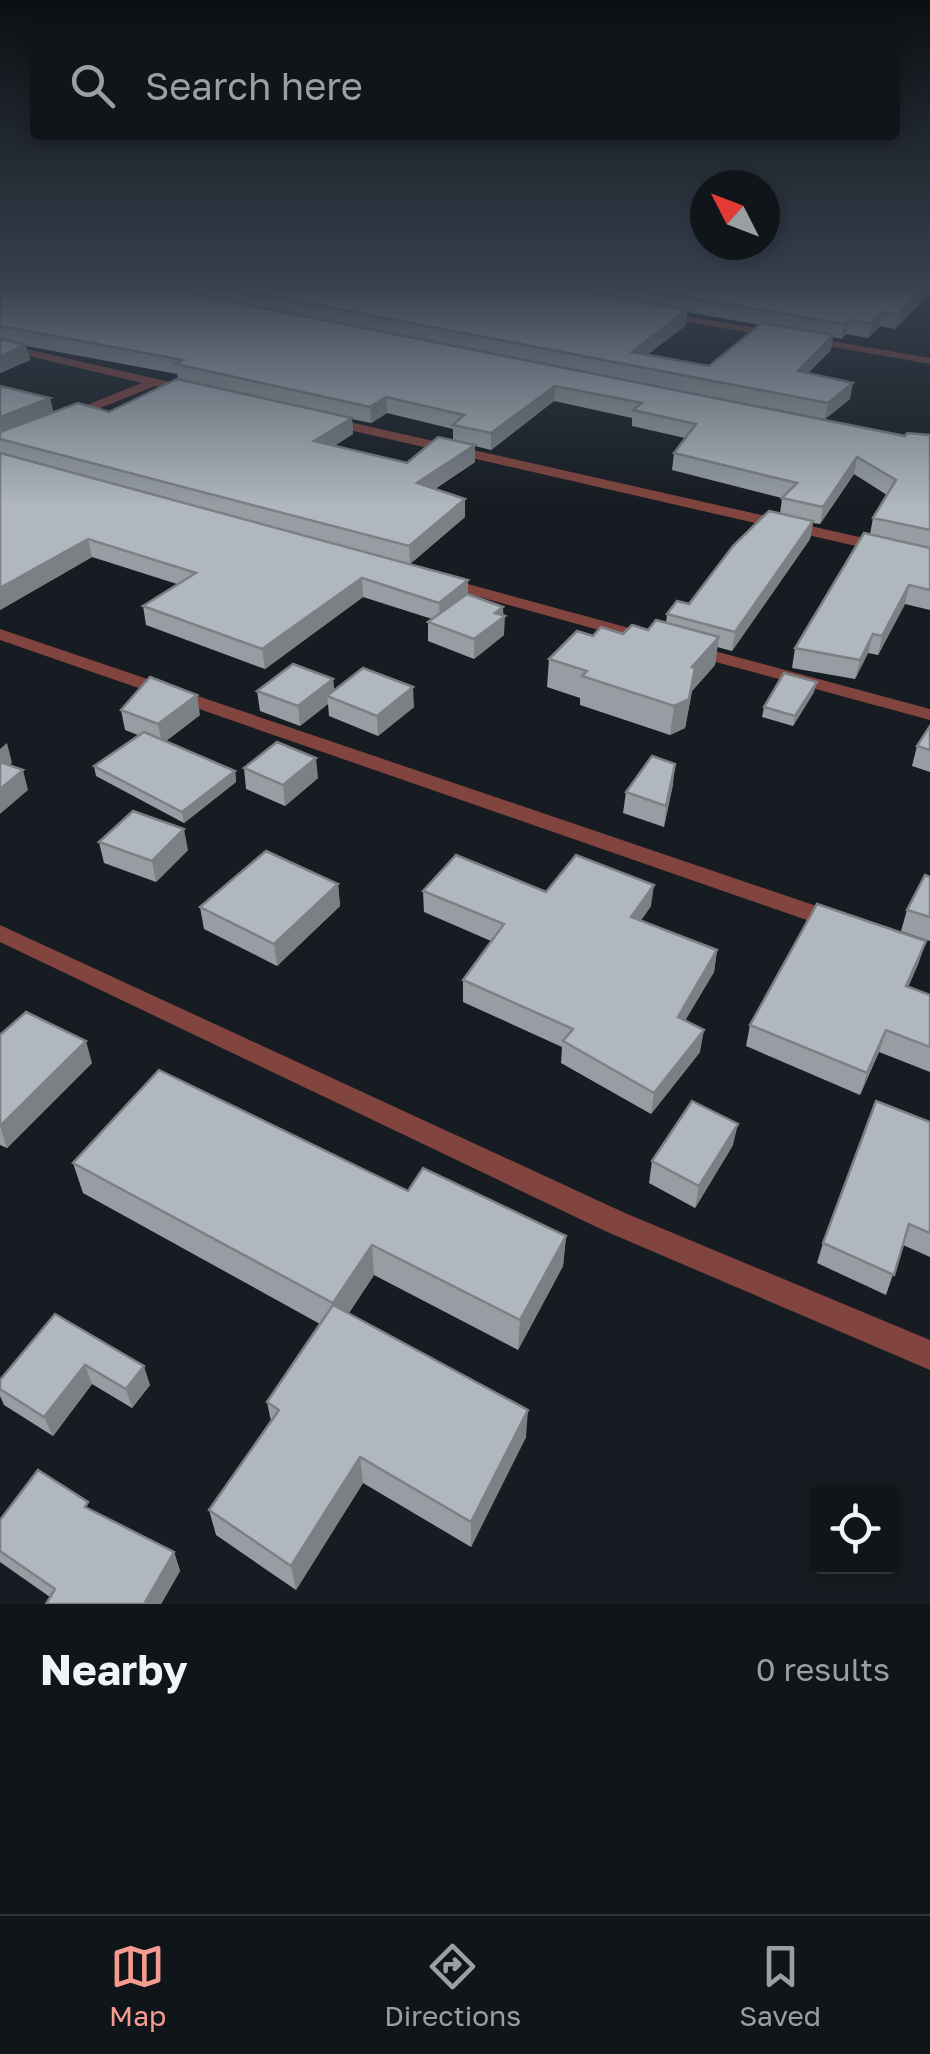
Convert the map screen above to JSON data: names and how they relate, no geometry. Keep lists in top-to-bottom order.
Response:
{
  "north": "top left",
  "page": {
    "search": "Search here",
    "heading": ["Nearby", "0 results"],
    "nav": ["Map", "Directions", "Saved"]
  }
}
